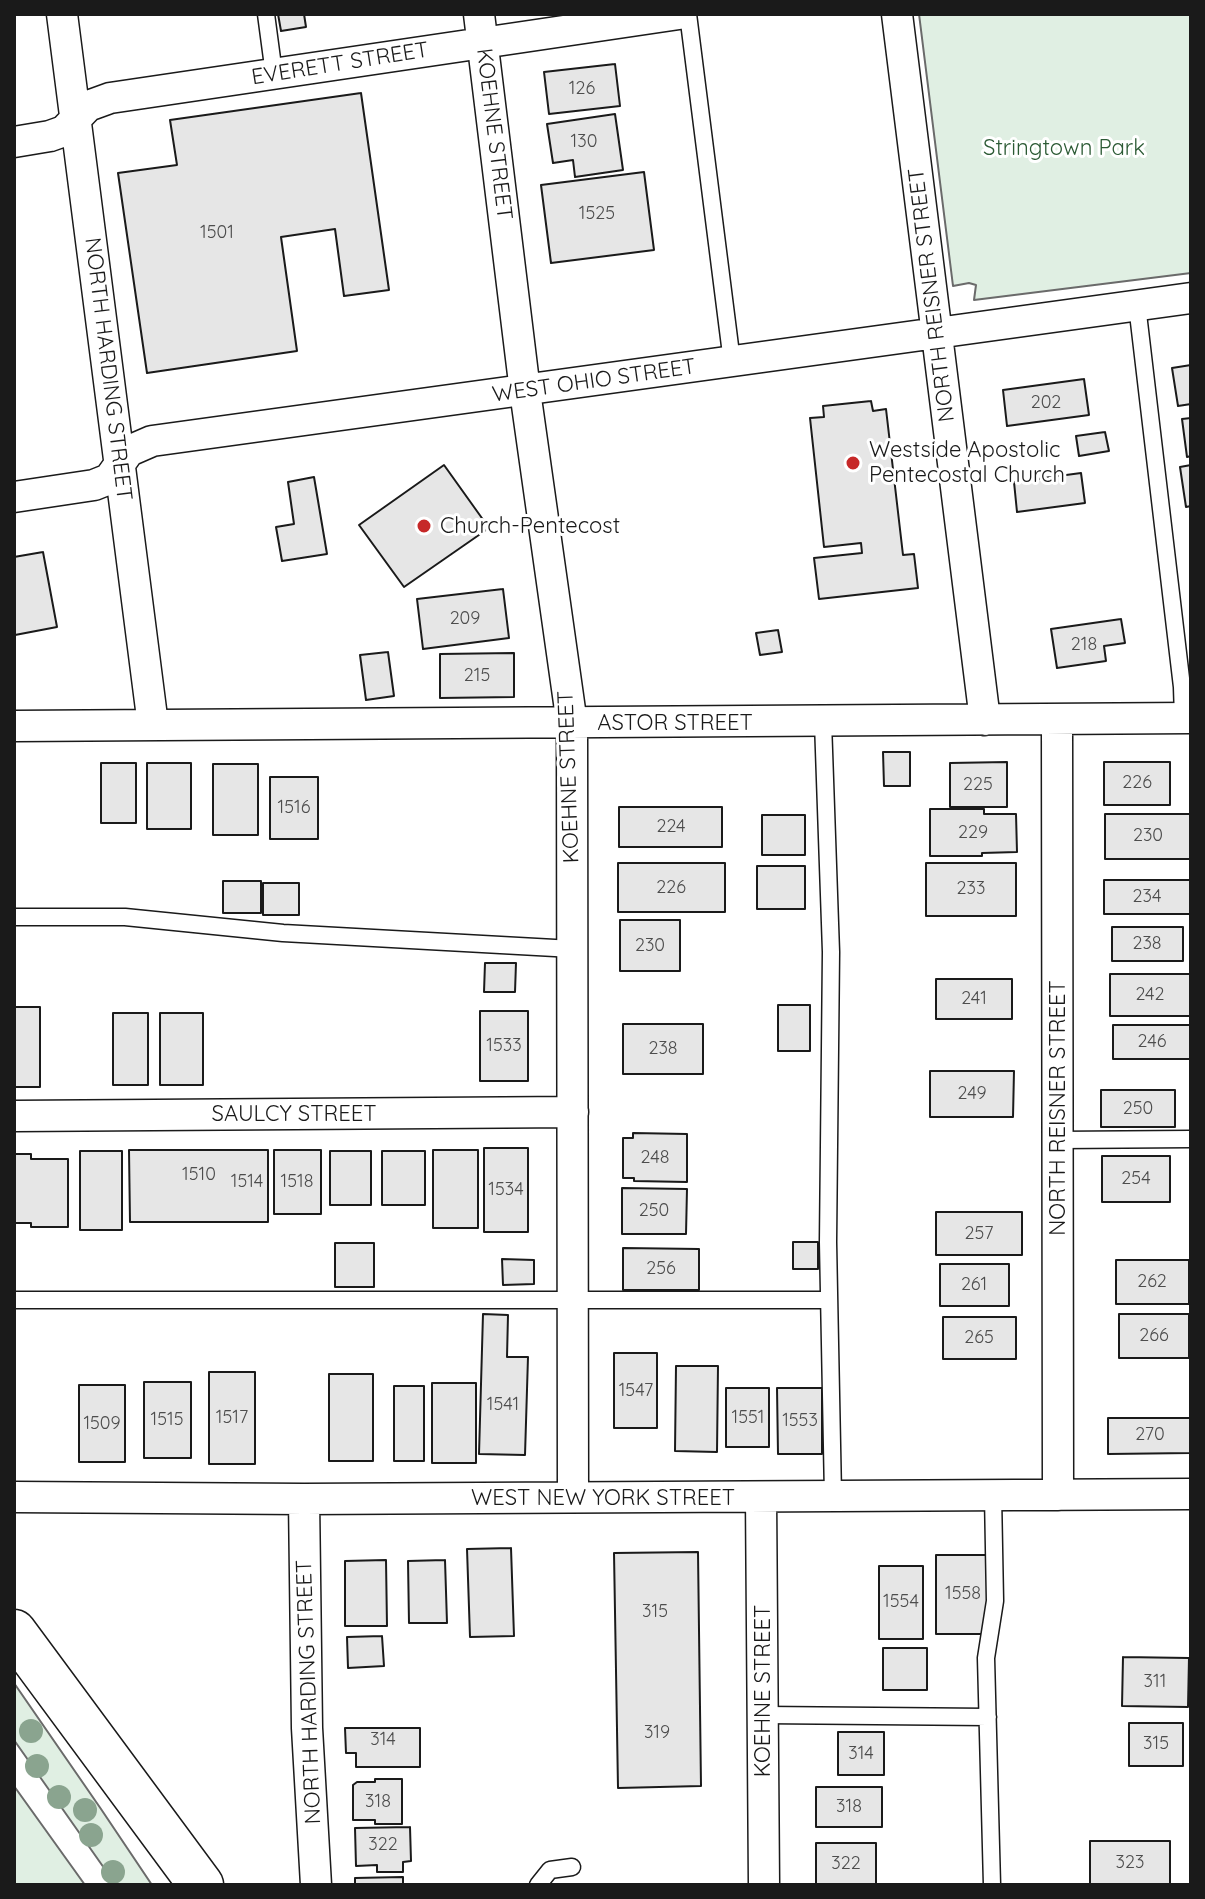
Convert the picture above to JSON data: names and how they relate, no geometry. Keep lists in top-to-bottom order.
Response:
{
  "streets": {
    "street": [
      "EVERETT STREET",
      "KOEHNE STREET",
      "NORTH REISNER STREET",
      "NORTH HARDING STREET",
      "WEST OHIO STREET",
      "ASTOR STREET",
      "SAULCY STREET",
      "WEST NEW YORK STREET"
    ]
  },
  "crossings": [
    ["EVERETT STREET", "KOEHNE STREET"],
    ["EVERETT STREET", "NORTH HARDING STREET"],
    ["KOEHNE STREET", "WEST OHIO STREET"],
    ["KOEHNE STREET", "ASTOR STREET"],
    ["KOEHNE STREET", "SAULCY STREET"],
    ["KOEHNE STREET", "WEST NEW YORK STREET"],
    ["NORTH REISNER STREET", "WEST OHIO STREET"],
    ["NORTH REISNER STREET", "ASTOR STREET"],
    ["NORTH REISNER STREET", "WEST NEW YORK STREET"],
    ["NORTH HARDING STREET", "WEST OHIO STREET"],
    ["NORTH HARDING STREET", "ASTOR STREET"],
    ["NORTH HARDING STREET", "WEST NEW YORK STREET"]
  ],
  "parks": ["Stringtown Park"],
  "places": ["Westside Apostolic Pentecostal Church", "Church-Pentecost"],
  "house_numbers": [
    "126",
    "130",
    "1525",
    "1501",
    "202",
    "209",
    "218",
    "215",
    "226",
    "225",
    "1516",
    "224",
    "229",
    "230",
    "226",
    "233",
    "234",
    "238",
    "230",
    "242",
    "241",
    "246",
    "1533",
    "238",
    "249",
    "250",
    "248",
    "1510",
    "254",
    "1514",
    "1518",
    "1534",
    "250",
    "257",
    "256",
    "262",
    "261",
    "266",
    "265",
    "1547",
    "1541",
    "1517",
    "1551",
    "1515",
    "1553",
    "1509",
    "270",
    "1558",
    "1554",
    "315",
    "311",
    "319",
    "314",
    "315",
    "314",
    "318",
    "318",
    "322",
    "323",
    "322"
  ]
}
